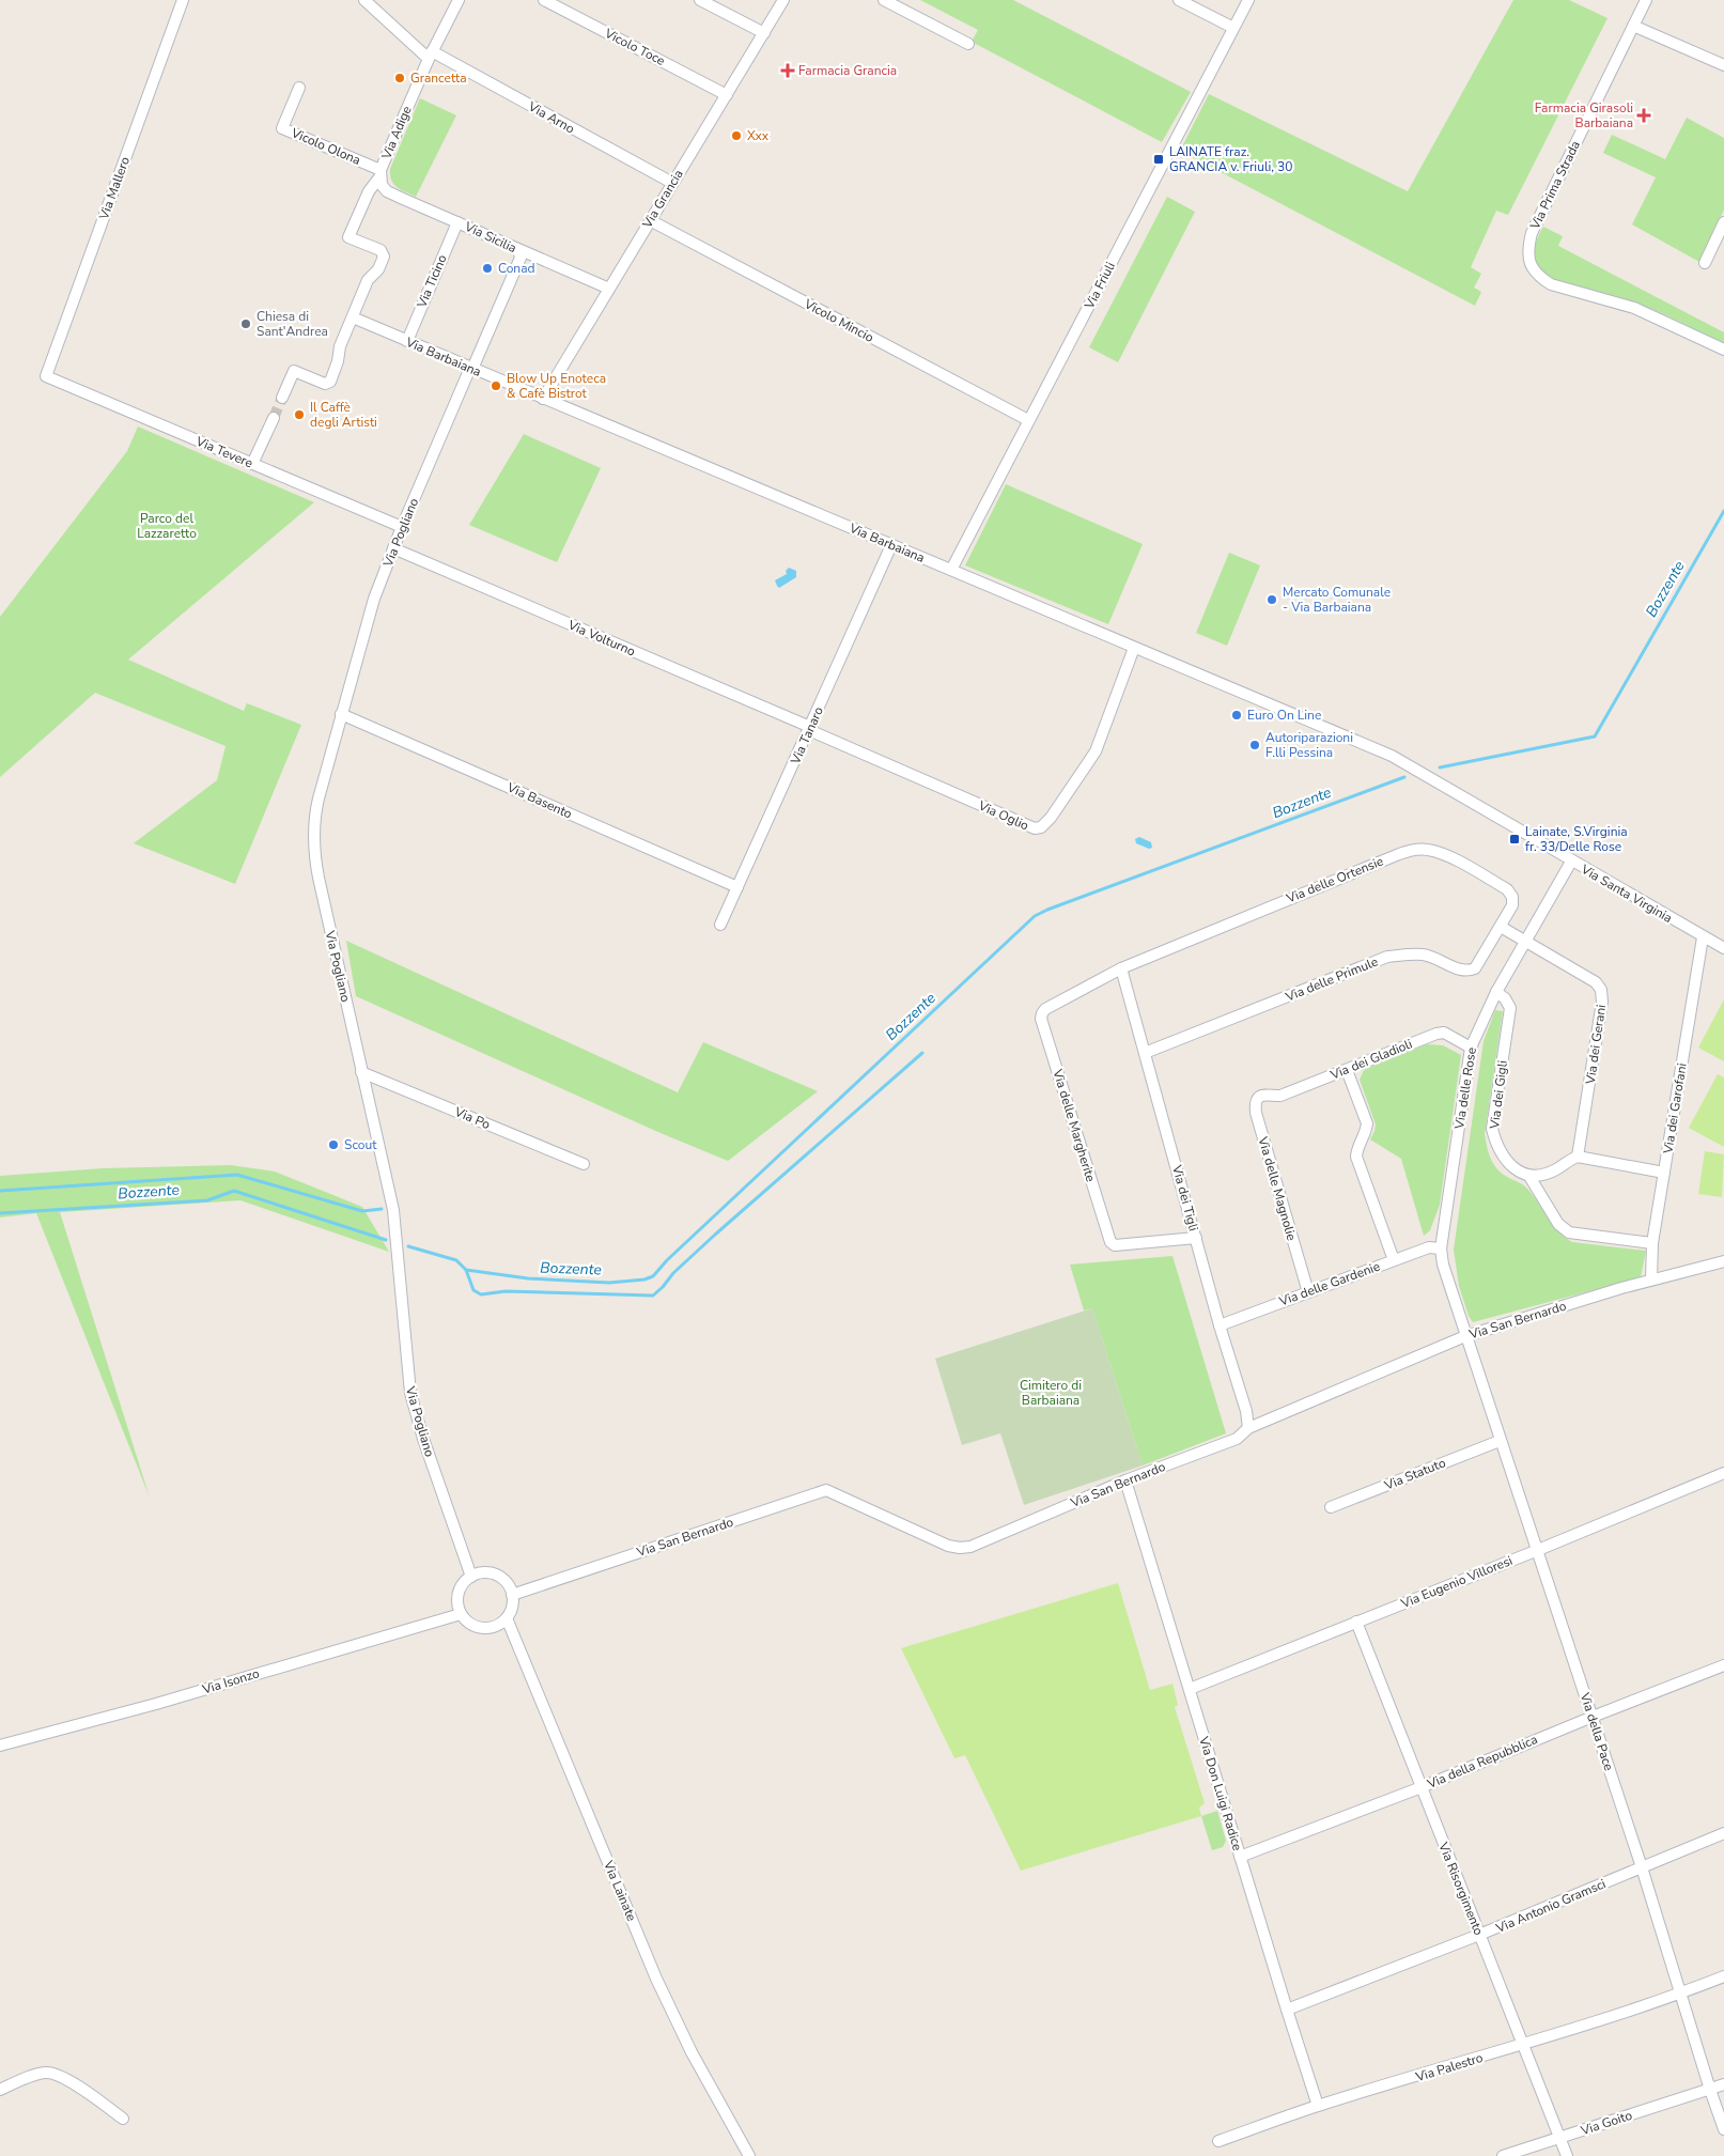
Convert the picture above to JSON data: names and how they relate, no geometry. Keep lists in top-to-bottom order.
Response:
{
  "streets": {
    "street": [
      "Vicolo Toce",
      "Via Arno",
      "Via Adige",
      "Vicolo Olona",
      "Via Prima Strada",
      "Via Mallero",
      "Via Grancia",
      "Via Sicilia",
      "Via Ticino",
      "Via Friuli",
      "Vicolo Mincio",
      "Via Barbaiana",
      "Via Tevere",
      "Via Pogliano",
      "Via Volturno",
      "Via Tanaro",
      "Via Basento",
      "Via Oglio",
      "Via delle Ortensie",
      "Via Santa Virginia",
      "Via delle Primule",
      "Via dei Gerani",
      "Via dei Gladioli",
      "Via delle Rose",
      "Via dei Gigli",
      "Via dei Garofani",
      "Via Po",
      "Via delle Margherite",
      "Via delle Magnolie",
      "Via dei Tigli",
      "Via delle Gardenie",
      "Via San Bernardo",
      "Via Statuto",
      "Via Eugenio Villoresi",
      "Via Isonzo",
      "Via della Pace",
      "Via della Repubblica",
      "Via Don Luigi Radice",
      "Via Risorgimento",
      "Via Lainate",
      "Via Antonio Gramsci",
      "Via Palestro",
      "Via Goito"
    ]
  },
  "crossings": [
    ["Vicolo Toce", "Via Grancia"],
    ["Via Arno", "Via Adige"],
    ["Via Arno", "Via Grancia"],
    ["Via Adige", "Vicolo Olona"],
    ["Via Adige", "Via Sicilia"],
    ["Via Adige", "Via Barbaiana"],
    ["Vicolo Olona", "Via Sicilia"],
    ["Via Mallero", "Via Tevere"],
    ["Via Grancia", "Via Sicilia"],
    ["Via Grancia", "Vicolo Mincio"],
    ["Via Grancia", "Via Barbaiana"],
    ["Via Sicilia", "Via Ticino"],
    ["Via Sicilia", "Via Pogliano"],
    ["Via Ticino", "Via Barbaiana"],
    ["Via Friuli", "Vicolo Mincio"],
    ["Via Friuli", "Via Barbaiana"],
    ["Via Barbaiana", "Via Pogliano"],
    ["Via Barbaiana", "Via Tanaro"],
    ["Via Barbaiana", "Via Oglio"],
    ["Via Barbaiana", "Via Santa Virginia"],
    ["Via Tevere", "Via Pogliano"],
    ["Via Pogliano", "Via Volturno"],
    ["Via Pogliano", "Via Basento"],
    ["Via Pogliano", "Via Po"],
    ["Via Pogliano", "Via San Bernardo"],
    ["Via Pogliano", "Via Isonzo"],
    ["Via Pogliano", "Via Lainate"],
    ["Via Volturno", "Via Tanaro"],
    ["Via Volturno", "Via Oglio"],
    ["Via Tanaro", "Via Basento"],
    ["Via Tanaro", "Via Oglio"],
    ["Via delle Ortensie", "Via delle Primule"],
    ["Via delle Ortensie", "Via delle Margherite"],
    ["Via delle Ortensie", "Via dei Tigli"],
    ["Via Santa Virginia", "Via delle Rose"],
    ["Via Santa Virginia", "Via dei Garofani"],
    ["Via delle Primule", "Via dei Tigli"],
    ["Via dei Gerani", "Via delle Rose"],
    ["Via dei Gladioli", "Via delle Rose"],
    ["Via dei Gladioli", "Via delle Magnolie"],
    ["Via delle Rose", "Via dei Gigli"],
    ["Via delle Rose", "Via delle Gardenie"],
    ["Via delle Rose", "Via San Bernardo"],
    ["Via delle Rose", "Via della Pace"],
    ["Via dei Garofani", "Via San Bernardo"],
    ["Via delle Margherite", "Via dei Tigli"],
    ["Via delle Magnolie", "Via delle Gardenie"],
    ["Via dei Tigli", "Via delle Gardenie"],
    ["Via dei Tigli", "Via San Bernardo"],
    ["Via San Bernardo", "Via Isonzo"],
    ["Via San Bernardo", "Via della Pace"],
    ["Via San Bernardo", "Via Don Luigi Radice"],
    ["Via San Bernardo", "Via Lainate"],
    ["Via Statuto", "Via della Pace"],
    ["Via Eugenio Villoresi", "Via della Pace"],
    ["Via Eugenio Villoresi", "Via Don Luigi Radice"],
    ["Via Eugenio Villoresi", "Via Risorgimento"],
    ["Via Isonzo", "Via Lainate"],
    ["Via della Pace", "Via della Repubblica"],
    ["Via della Pace", "Via Antonio Gramsci"],
    ["Via della Pace", "Via Palestro"],
    ["Via della Pace", "Via Goito"],
    ["Via della Repubblica", "Via Don Luigi Radice"],
    ["Via della Repubblica", "Via Risorgimento"],
    ["Via Don Luigi Radice", "Via Antonio Gramsci"],
    ["Via Don Luigi Radice", "Via Palestro"],
    ["Via Risorgimento", "Via Antonio Gramsci"],
    ["Via Risorgimento", "Via Palestro"],
    ["Via Risorgimento", "Via Goito"]
  ],
  "water": ["Bozzente"],
  "parks": ["Parco del Lazzaretto", "Cimitero di Barbaiana"],
  "places": {
    "health": ["Farmacia Grancia", "Farmacia Girasoli Barbaiana"],
    "other": [
      "Grancetta",
      "Xxx",
      "Conad",
      "Chiesa di Sant'Andrea",
      "Blow Up Enoteca & Cafè Bistrot",
      "Il Caffè degli Artisti",
      "Mercato Comunale - Via Barbaiana",
      "Euro On Line",
      "Autoriparazioni F.lli Pessina",
      "Scout"
    ],
    "transit": ["LAINATE fraz. GRANCIA v. Friuli, 30", "Lainate, S.Virginia fr. 33/Delle Rose"]
  }
}
